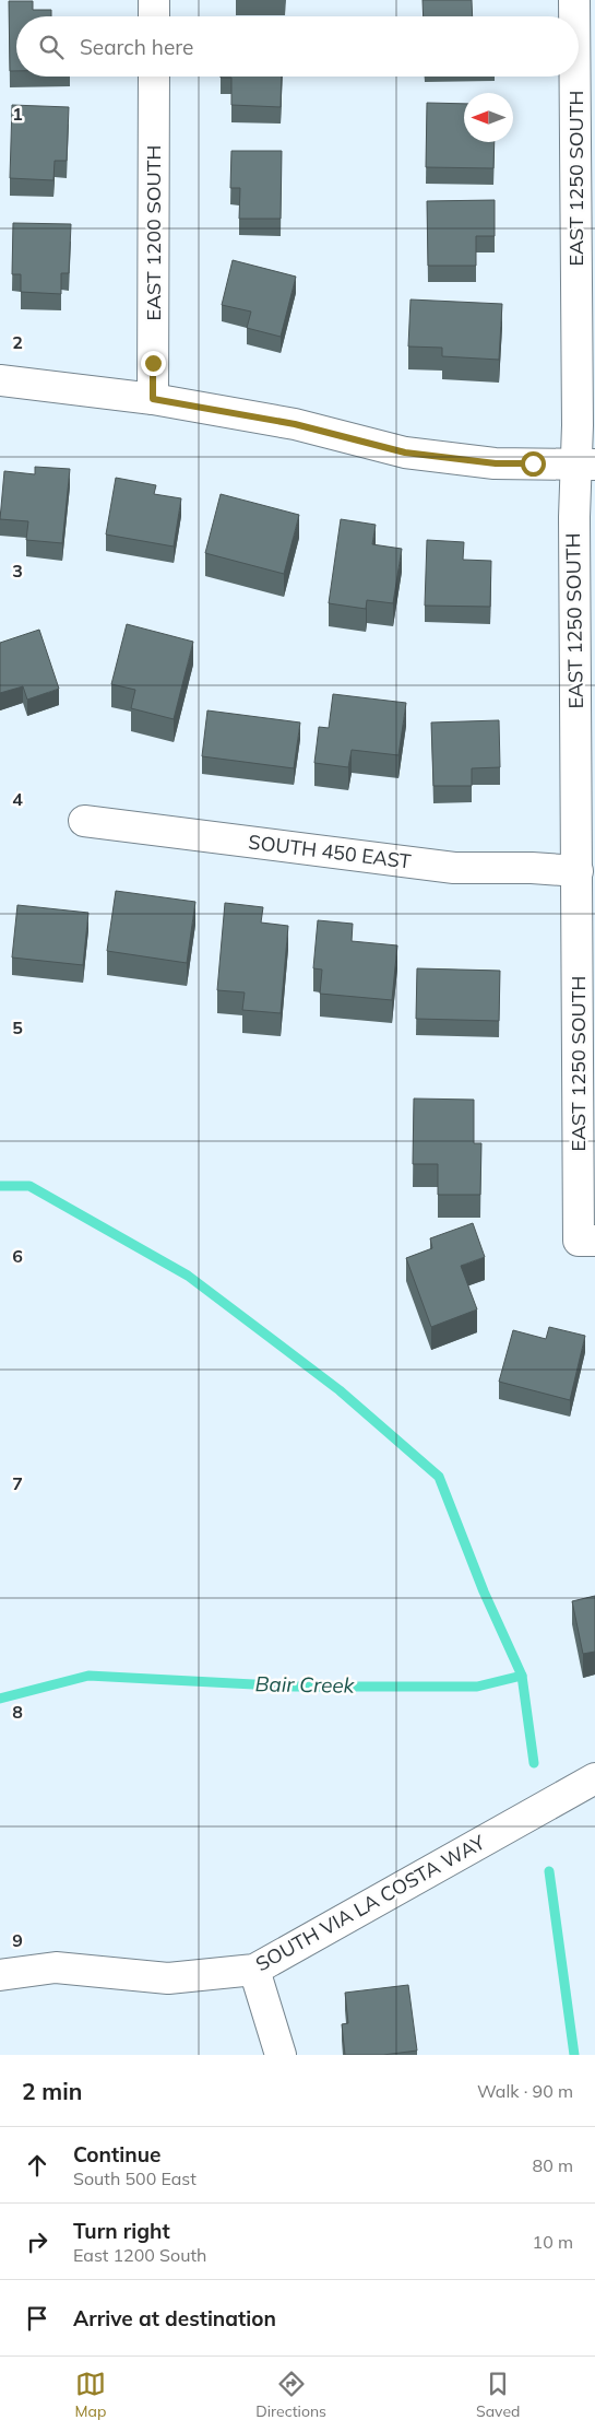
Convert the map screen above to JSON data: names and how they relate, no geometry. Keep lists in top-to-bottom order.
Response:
{
  "streets": {
    "street": [
      "EAST 1250 SOUTH",
      "EAST 1200 SOUTH",
      "SOUTH 450 EAST",
      "SOUTH VIA LA COSTA WAY"
    ]
  },
  "crossings": [
    ["EAST 1250 SOUTH", "SOUTH 450 EAST"]
  ],
  "water": ["Bair Creek"],
  "north": "left",
  "page": {
    "search": "Search here",
    "heading": ["2 min", "Walk · 90 m"],
    "list": [
      ["Continue", "South 500 East", "80 m"],
      ["Turn right", "East 1200 South", "10 m"],
      "Arrive at destination"
    ],
    "nav": ["Map", "Directions", "Saved"]
  },
  "grid": {
    "rows": [
      "1",
      "2",
      "3",
      "4",
      "5",
      "6",
      "7",
      "8",
      "9"
    ]
  }
}
